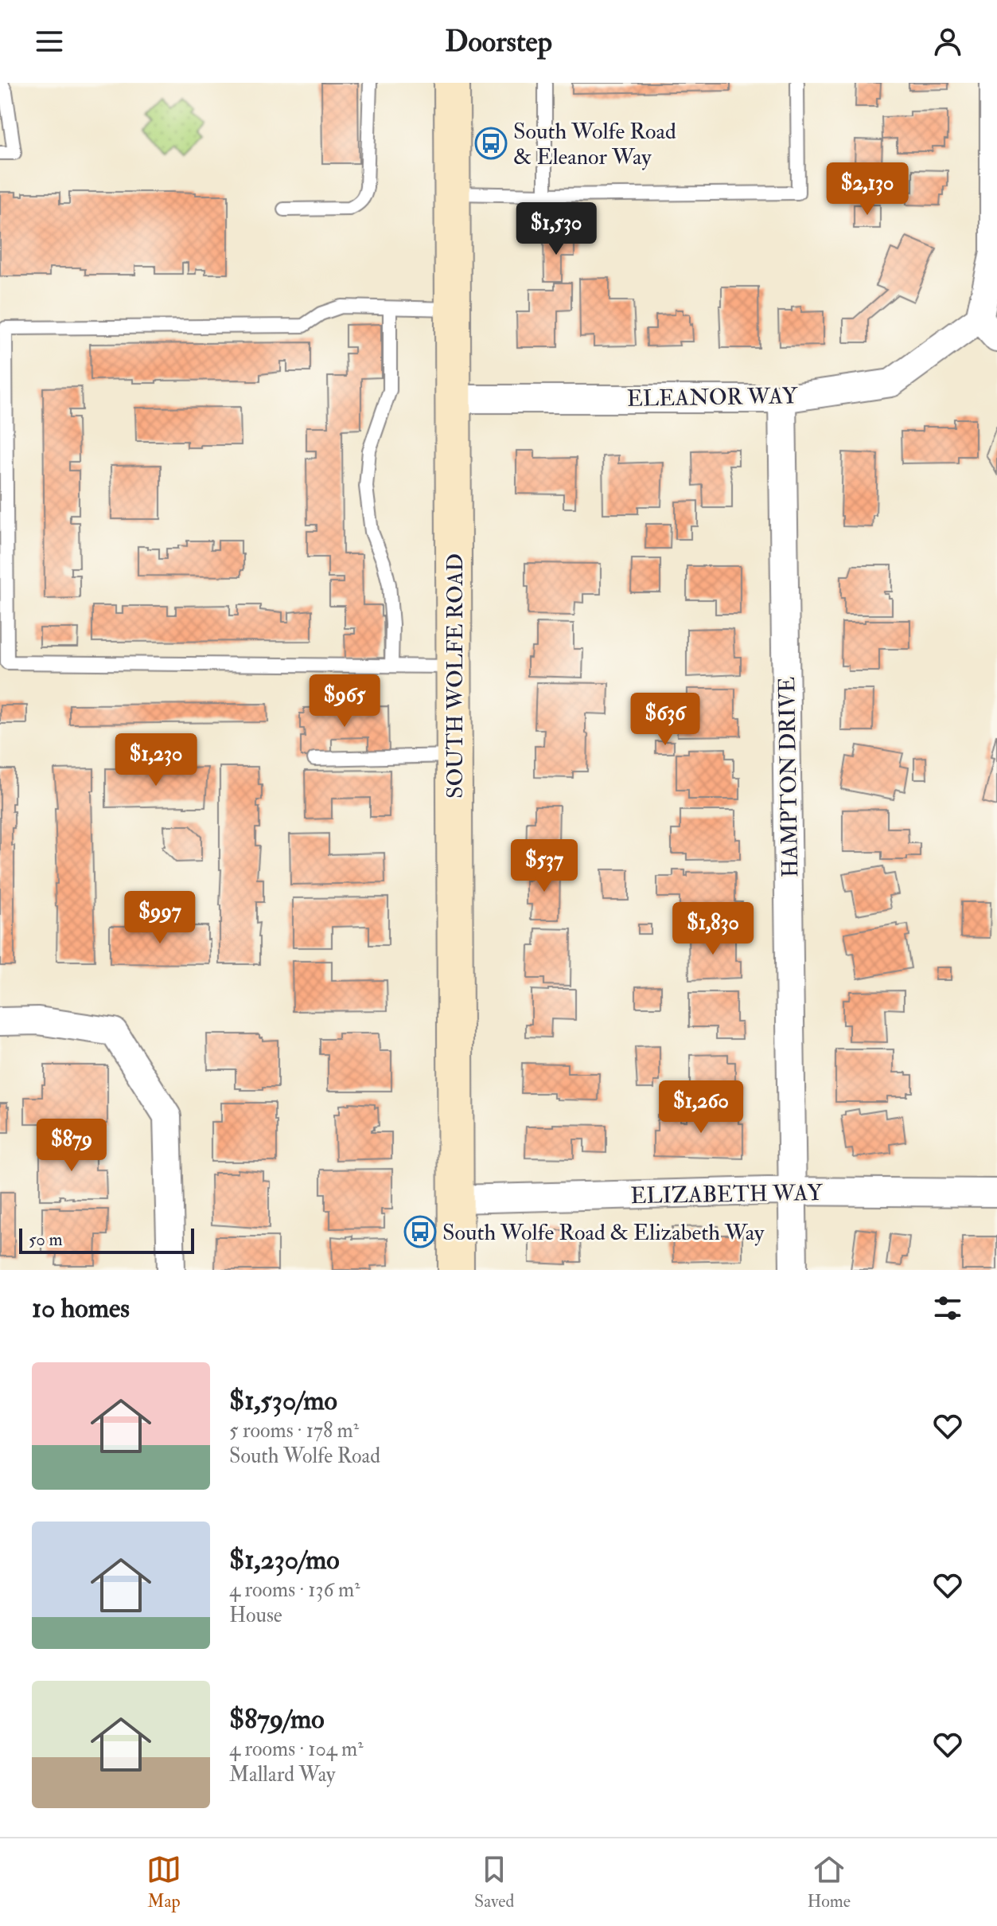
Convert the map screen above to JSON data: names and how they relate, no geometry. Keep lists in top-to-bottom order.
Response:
{
  "streets": {
    "main road": ["SOUTH WOLFE ROAD"],
    "street": ["ELEANOR WAY", "HAMPTON DRIVE", "ELIZABETH WAY"]
  },
  "crossings": [
    ["ELEANOR WAY", "SOUTH WOLFE ROAD"],
    ["ELEANOR WAY", "HAMPTON DRIVE"],
    ["SOUTH WOLFE ROAD", "ELIZABETH WAY"],
    ["HAMPTON DRIVE", "ELIZABETH WAY"]
  ],
  "places": {
    "bus stop": ["South Wolfe Road & Eleanor Way", "South Wolfe Road & Elizabeth Way"]
  },
  "scale_bar": "50 m",
  "page": {
    "header": "Doorstep",
    "price": [
      "$2,130",
      "$1,530",
      "$965",
      "$636",
      "$1,230",
      "$537",
      "$997",
      "$1,830",
      "$1,260",
      "$879"
    ],
    "scale": "50 m",
    "heading": "10 homes",
    "list": [
      {
        "name": "$1,530/mo",
        "note": "5 rooms · 178 m² · South Wolfe Road"
      },
      {
        "name": "$1,230/mo",
        "note": "4 rooms · 136 m² · House"
      },
      {
        "name": "$879/mo",
        "note": "4 rooms · 104 m² · Mallard Way"
      }
    ],
    "tabs": ["Map", "Saved", "Home"]
  }
}
